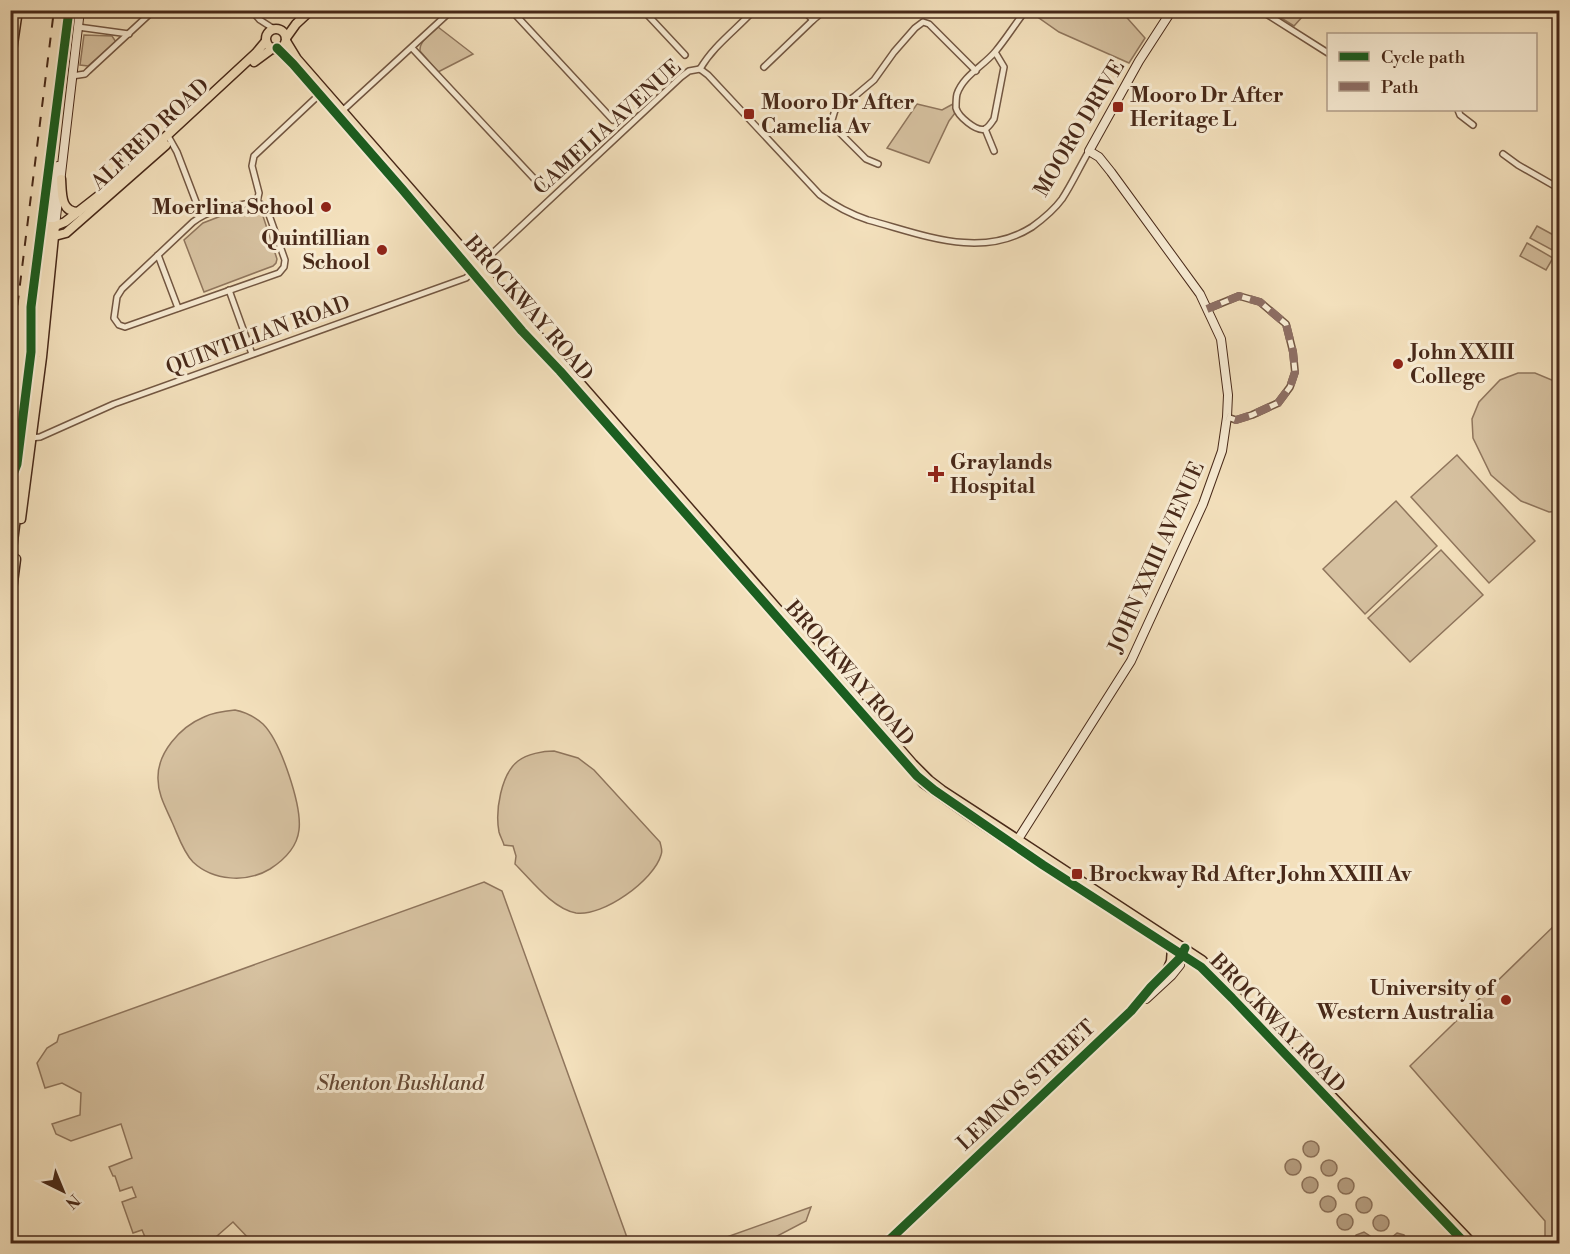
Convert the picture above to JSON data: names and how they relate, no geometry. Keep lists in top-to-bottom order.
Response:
{
  "streets": {
    "main road": ["ALFRED ROAD", "BROCKWAY ROAD"],
    "street": [
      "CAMELIA AVENUE",
      "MOORO DRIVE",
      "QUINTILIAN ROAD",
      "JOHN XXIII AVENUE",
      "LEMNOS STREET"
    ]
  },
  "crossings": [
    ["CAMELIA AVENUE", "MOORO DRIVE"],
    ["CAMELIA AVENUE", "BROCKWAY ROAD"],
    ["CAMELIA AVENUE", "QUINTILIAN ROAD"],
    ["MOORO DRIVE", "JOHN XXIII AVENUE"],
    ["ALFRED ROAD", "BROCKWAY ROAD"],
    ["BROCKWAY ROAD", "QUINTILIAN ROAD"],
    ["BROCKWAY ROAD", "JOHN XXIII AVENUE"],
    ["BROCKWAY ROAD", "LEMNOS STREET"]
  ],
  "parks": ["Shenton Bushland"],
  "places": {
    "transit": ["Mooro Dr After Heritage L", "Mooro Dr After Camelia Av", "Brockway Rd After John XXIII Av"],
    "other": [
      "Moerlina School",
      "Quintillian School",
      "John XXIII College",
      "University of Western Australia"
    ],
    "health": ["Graylands Hospital"]
  },
  "legend": ["Cycle path", "Path"],
  "north": "bottom right"
}
